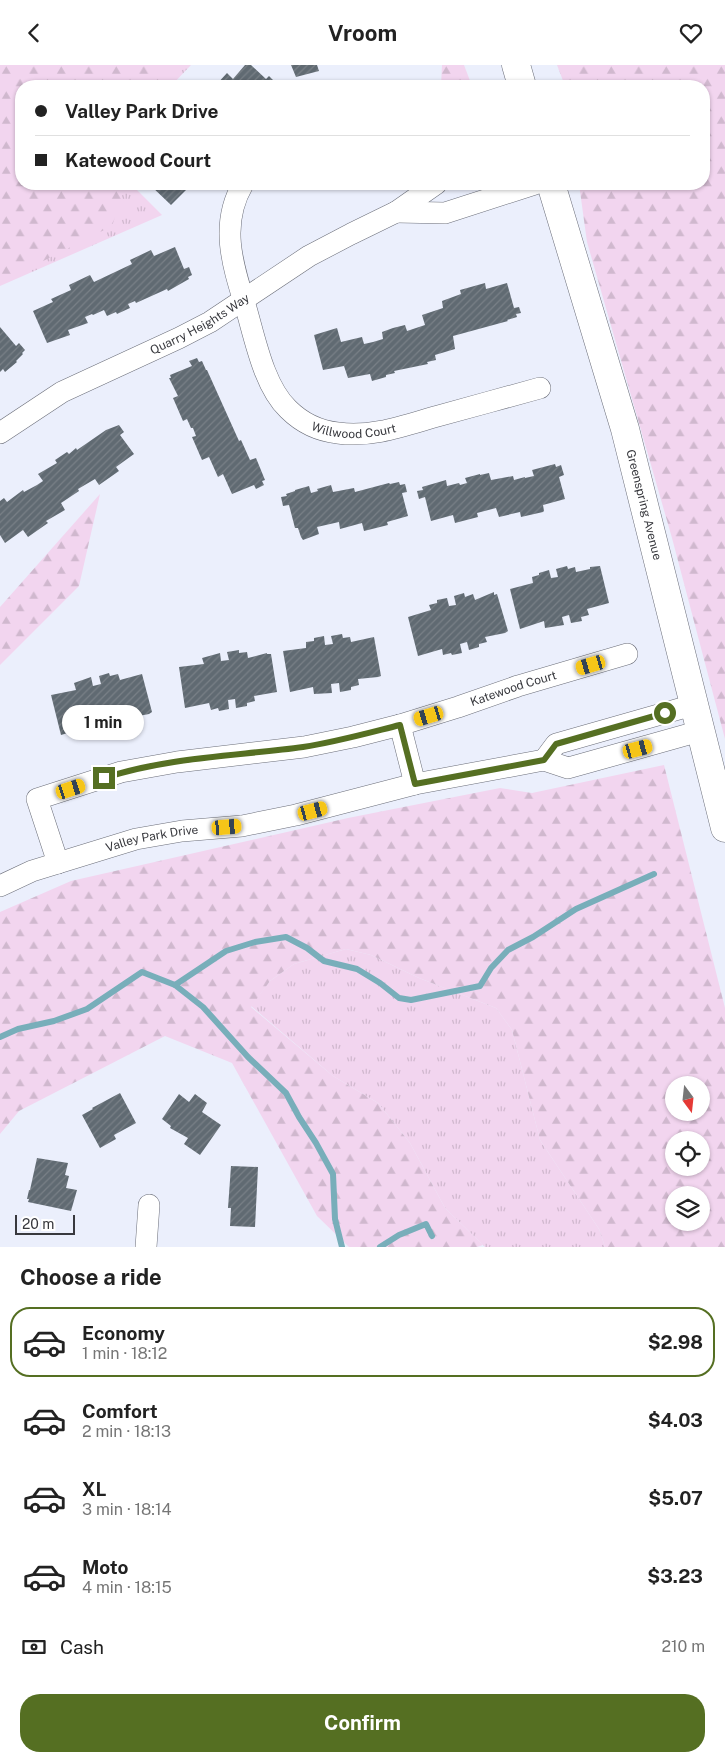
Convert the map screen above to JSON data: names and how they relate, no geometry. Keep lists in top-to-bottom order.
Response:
{
  "streets": {
    "main road": ["Greenspring Avenue"],
    "street": [
      "Quarry Heights Way",
      "Willwood Court",
      "Katewood Court",
      "Valley Park Drive"
    ]
  },
  "crossings": [
    ["Quarry Heights Way", "Willwood Court"],
    ["Greenspring Avenue", "Valley Park Drive"],
    ["Katewood Court", "Valley Park Drive"]
  ],
  "scale_bar": "20 m",
  "north": "bottom",
  "page": {
    "header": "Vroom",
    "banner": ["Valley Park Drive", "Katewood Court"],
    "bubble": "1 min",
    "scale": "20 m",
    "heading": "Choose a ride",
    "list": [
      {
        "name": "Economy",
        "note": "1 min · 18:12",
        "value": "$2.98"
      },
      {
        "name": "Comfort",
        "note": "2 min · 18:13",
        "value": "$4.03"
      },
      {
        "name": "XL",
        "note": "3 min · 18:14",
        "value": "$5.07"
      },
      {
        "name": "Moto",
        "note": "4 min · 18:15",
        "value": "$3.23"
      }
    ],
    "pay": ["Cash", "210 m"],
    "buttons": "Confirm"
  }
}
